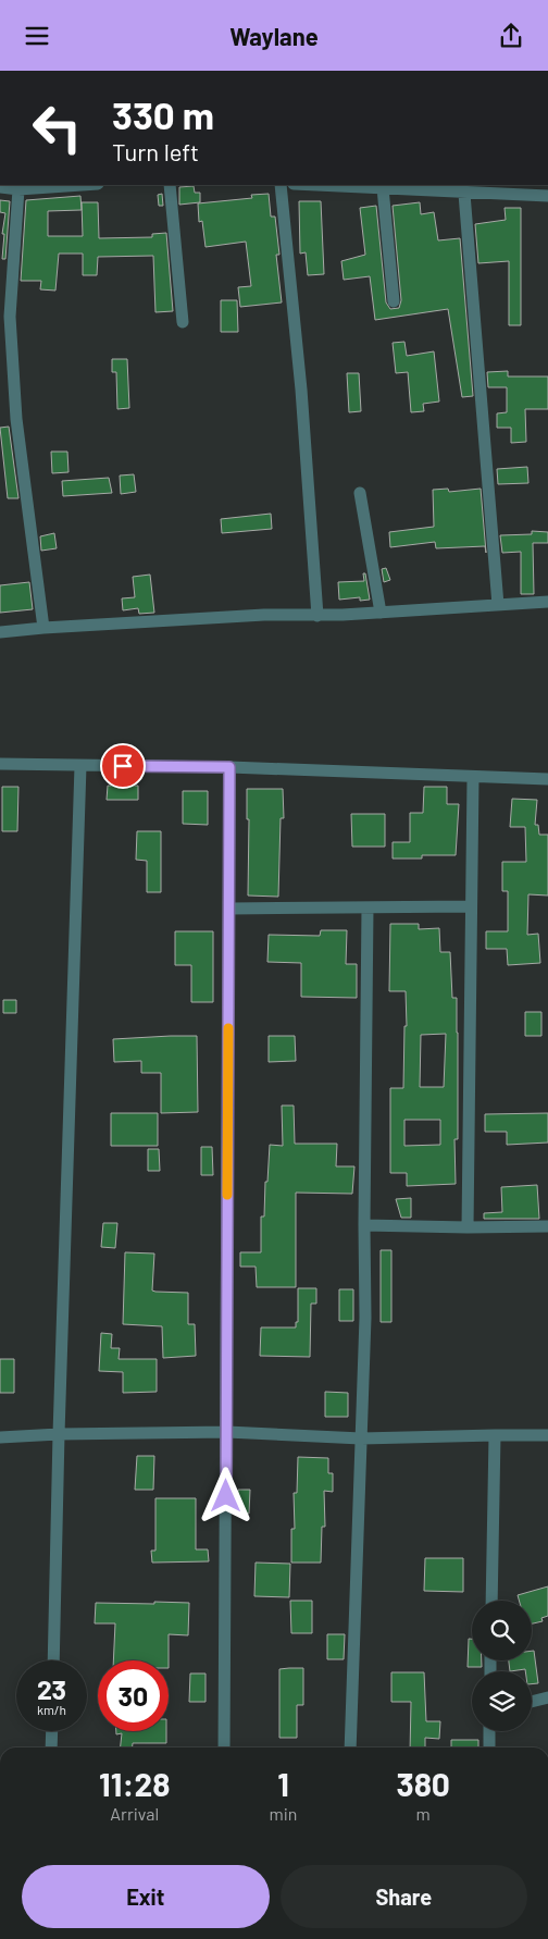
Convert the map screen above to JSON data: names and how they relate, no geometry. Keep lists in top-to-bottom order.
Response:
{
  "page": {
    "header": "Waylane",
    "turn": ["330 m", "Turn left"],
    "speed": "23 km/h",
    "limit": "30",
    "eta": [
      "11:28",
      "Arrival",
      "1",
      "min",
      "380",
      "m"
    ],
    "buttons": ["Exit", "Share"]
  }
}
